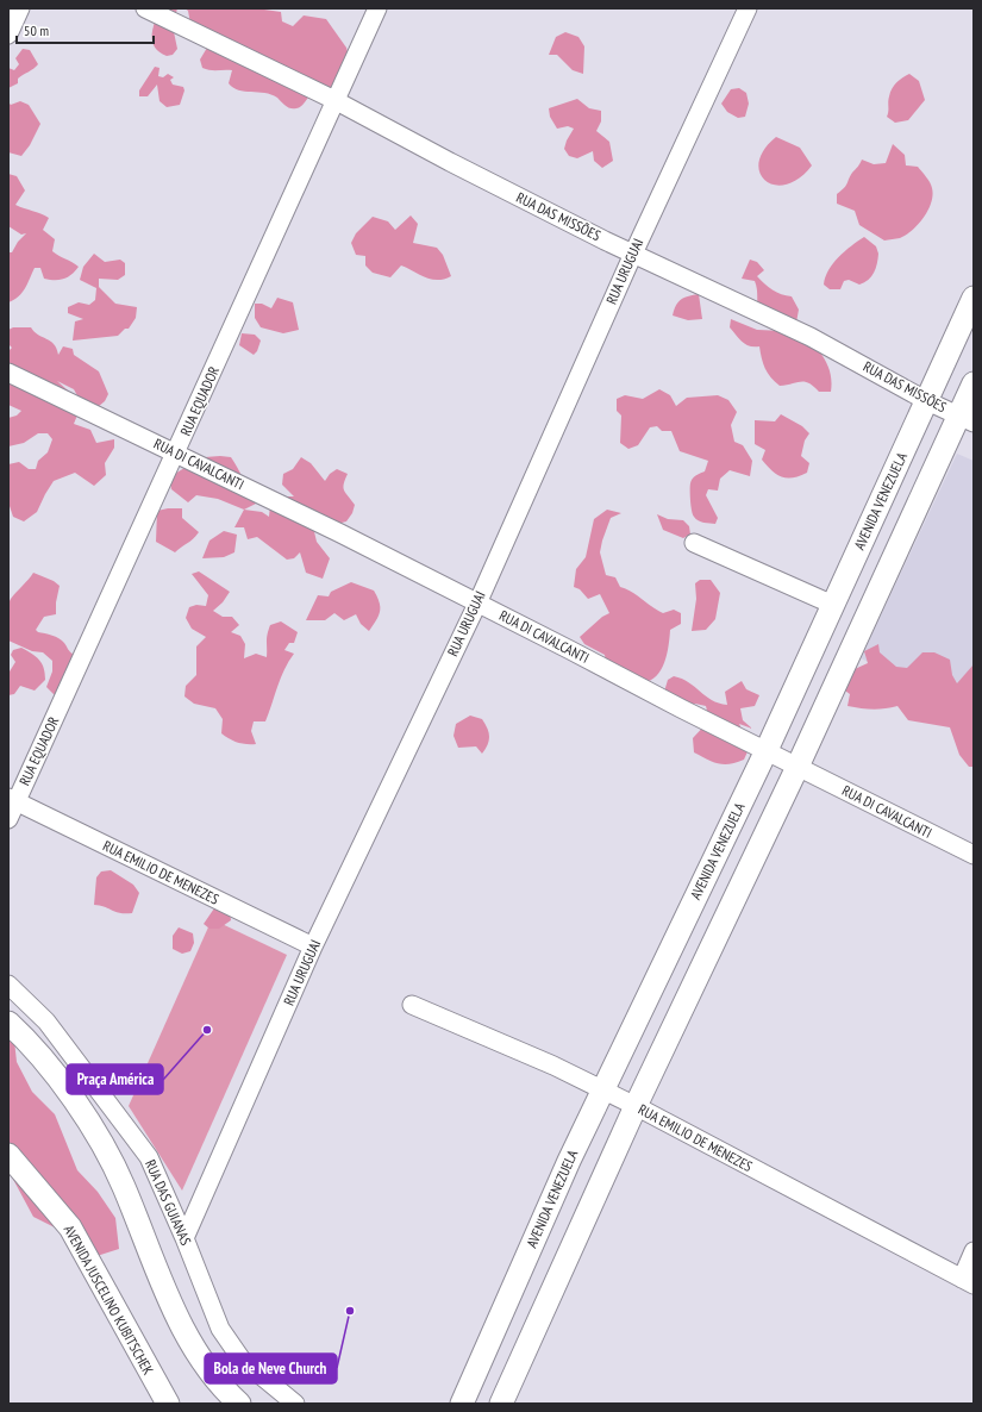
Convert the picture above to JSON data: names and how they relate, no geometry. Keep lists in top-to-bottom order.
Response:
{
  "streets": {
    "main road": ["AVENIDA VENEZUELA", "AVENIDA JUSCELINO KUBITSCHEK"],
    "street": [
      "RUA DAS MISSÕES",
      "RUA URUGUAI",
      "RUA EQUADOR",
      "RUA DI CAVALCANTI",
      "RUA EMILIO DE MENEZES",
      "RUA DAS GUIANAS"
    ]
  },
  "crossings": [
    ["RUA DAS MISSÕES", "RUA URUGUAI"],
    ["RUA DAS MISSÕES", "RUA EQUADOR"],
    ["RUA DAS MISSÕES", "AVENIDA VENEZUELA"],
    ["RUA URUGUAI", "RUA DI CAVALCANTI"],
    ["RUA URUGUAI", "RUA EMILIO DE MENEZES"],
    ["RUA URUGUAI", "RUA DAS GUIANAS"],
    ["RUA EQUADOR", "RUA DI CAVALCANTI"],
    ["RUA EQUADOR", "RUA EMILIO DE MENEZES"],
    ["RUA DI CAVALCANTI", "AVENIDA VENEZUELA"],
    ["AVENIDA VENEZUELA", "RUA EMILIO DE MENEZES"]
  ],
  "places": ["Praça América", "Bola de Neve Church"],
  "scale_bar": "50 m"
}
